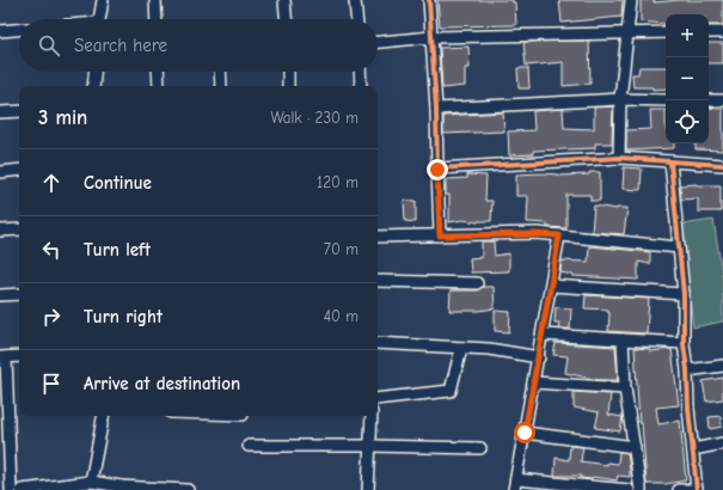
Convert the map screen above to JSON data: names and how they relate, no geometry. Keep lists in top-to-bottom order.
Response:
{
  "page": {
    "map_buttons": ["+", "−"],
    "search": "Search here",
    "heading": ["3 min", "Walk · 230 m"],
    "list": [
      ["Continue", "120 m"],
      ["Turn left", "70 m"],
      ["Turn right", "40 m"],
      "Arrive at destination"
    ]
  }
}
